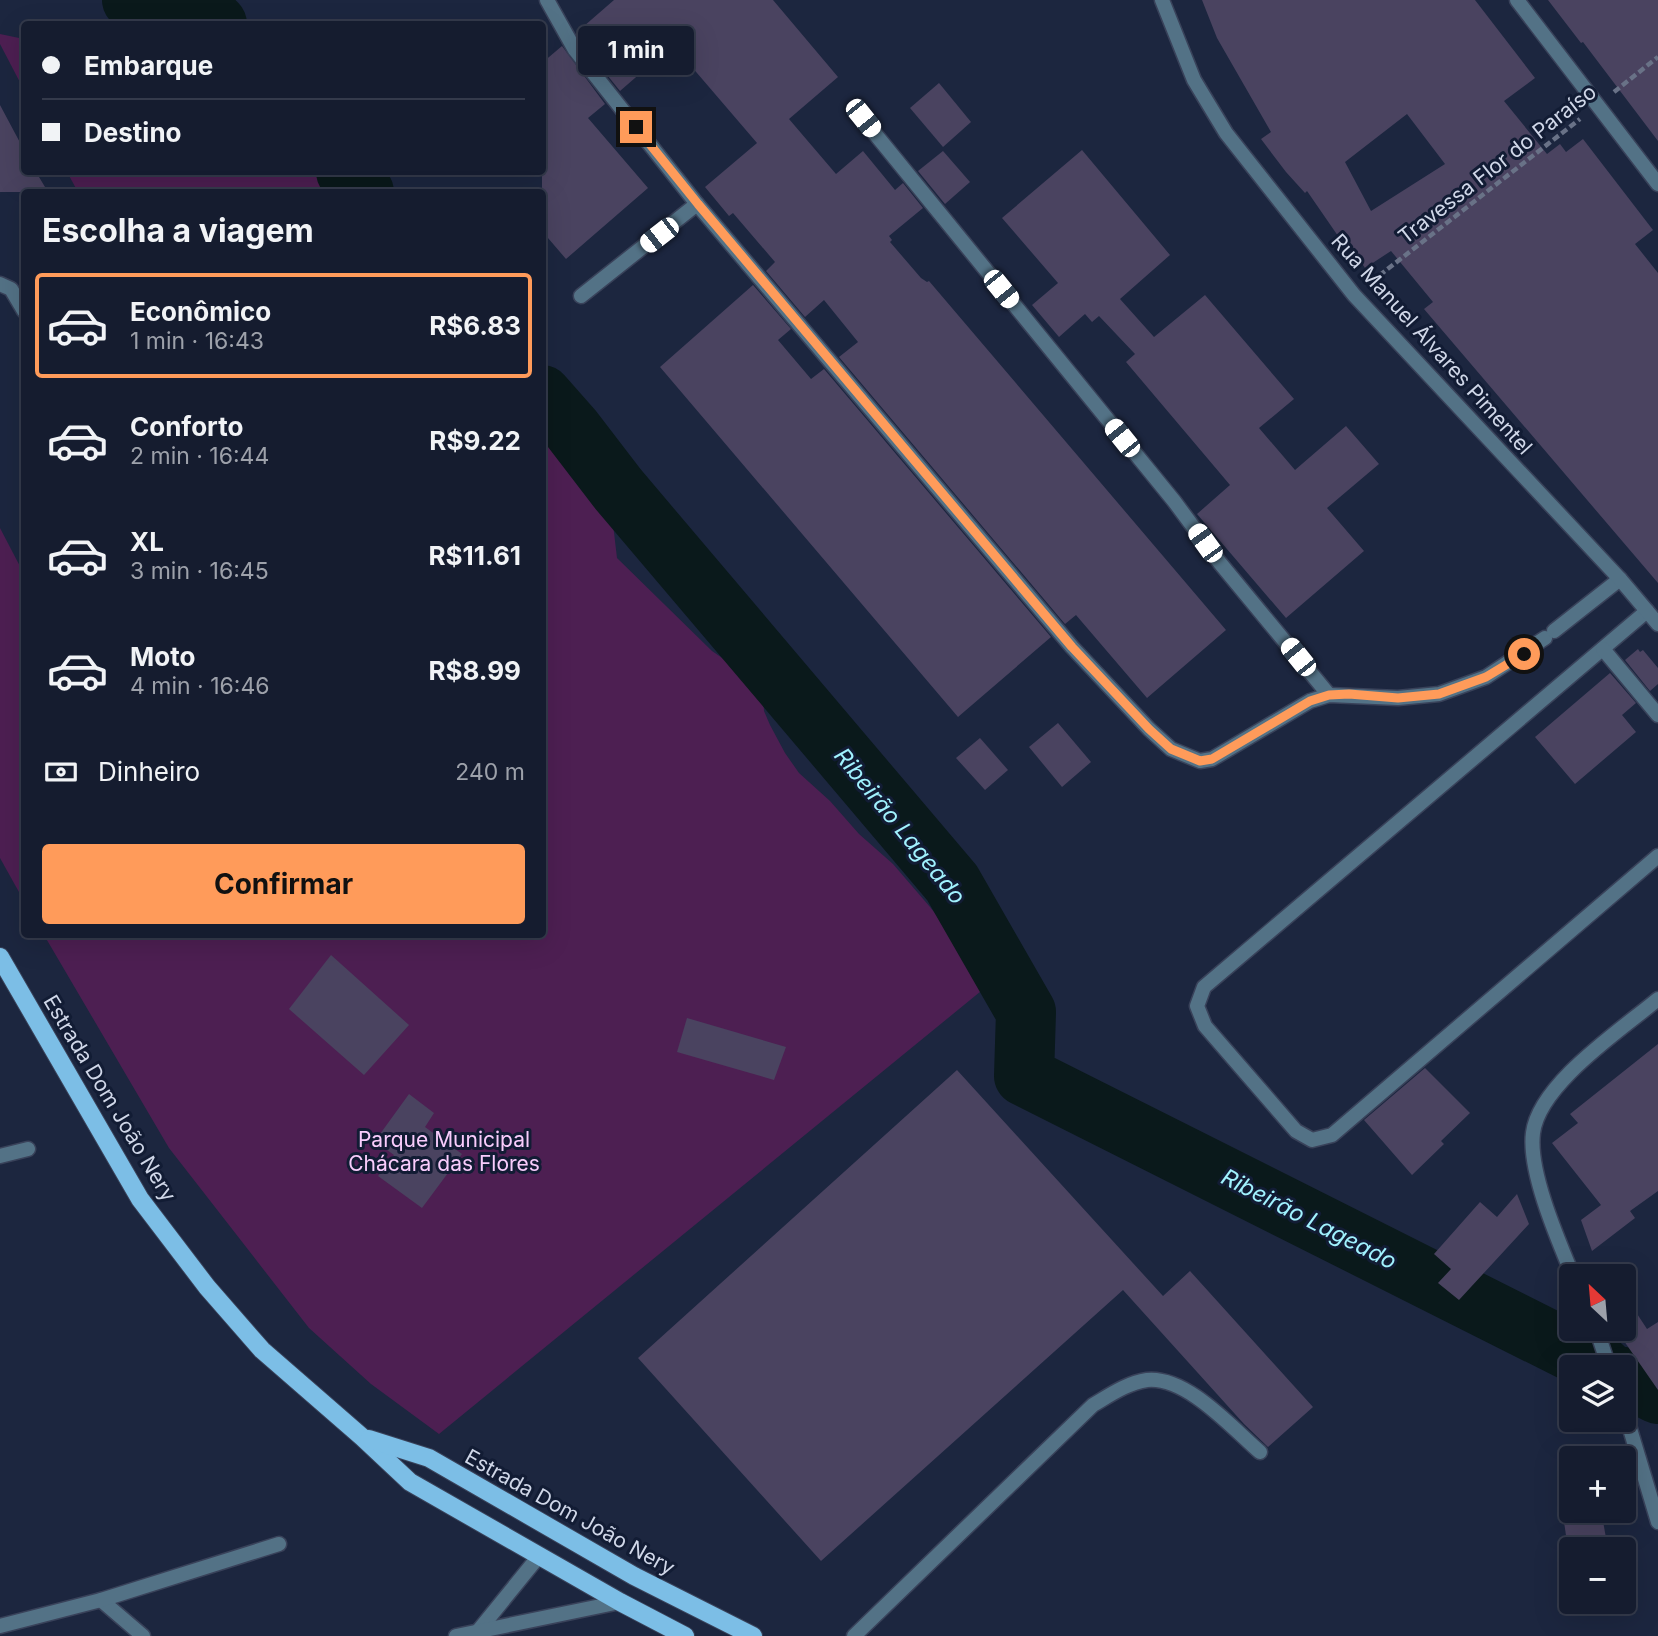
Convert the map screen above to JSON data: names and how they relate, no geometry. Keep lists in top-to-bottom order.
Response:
{
  "streets": {
    "main road": ["Estrada Dom João Nery"],
    "street": ["Rua Manuel Álvares Pimentel"],
    "path": ["Travessa Flor do Paraíso"]
  },
  "crossings": [
    ["Travessa Flor do Paraíso", "Rua Manuel Álvares Pimentel"]
  ],
  "water": ["Ribeirão Lageado"],
  "parks": ["Parque Municipal Chácara das Flores"],
  "north": "top left",
  "page": {
    "banner": ["Embarque", "Destino"],
    "bubble": "1 min",
    "heading": "Escolha a viagem",
    "list": [
      {
        "name": "Econômico",
        "note": "1 min · 16:43",
        "value": "R$6.83"
      },
      {
        "name": "Conforto",
        "note": "2 min · 16:44",
        "value": "R$9.22"
      },
      {
        "name": "XL",
        "note": "3 min · 16:45",
        "value": "R$11.61"
      },
      {
        "name": "Moto",
        "note": "4 min · 16:46",
        "value": "R$8.99"
      }
    ],
    "pay": ["Dinheiro", "240 m"],
    "buttons": "Confirmar",
    "map_buttons": ["+", "−"]
  }
}
